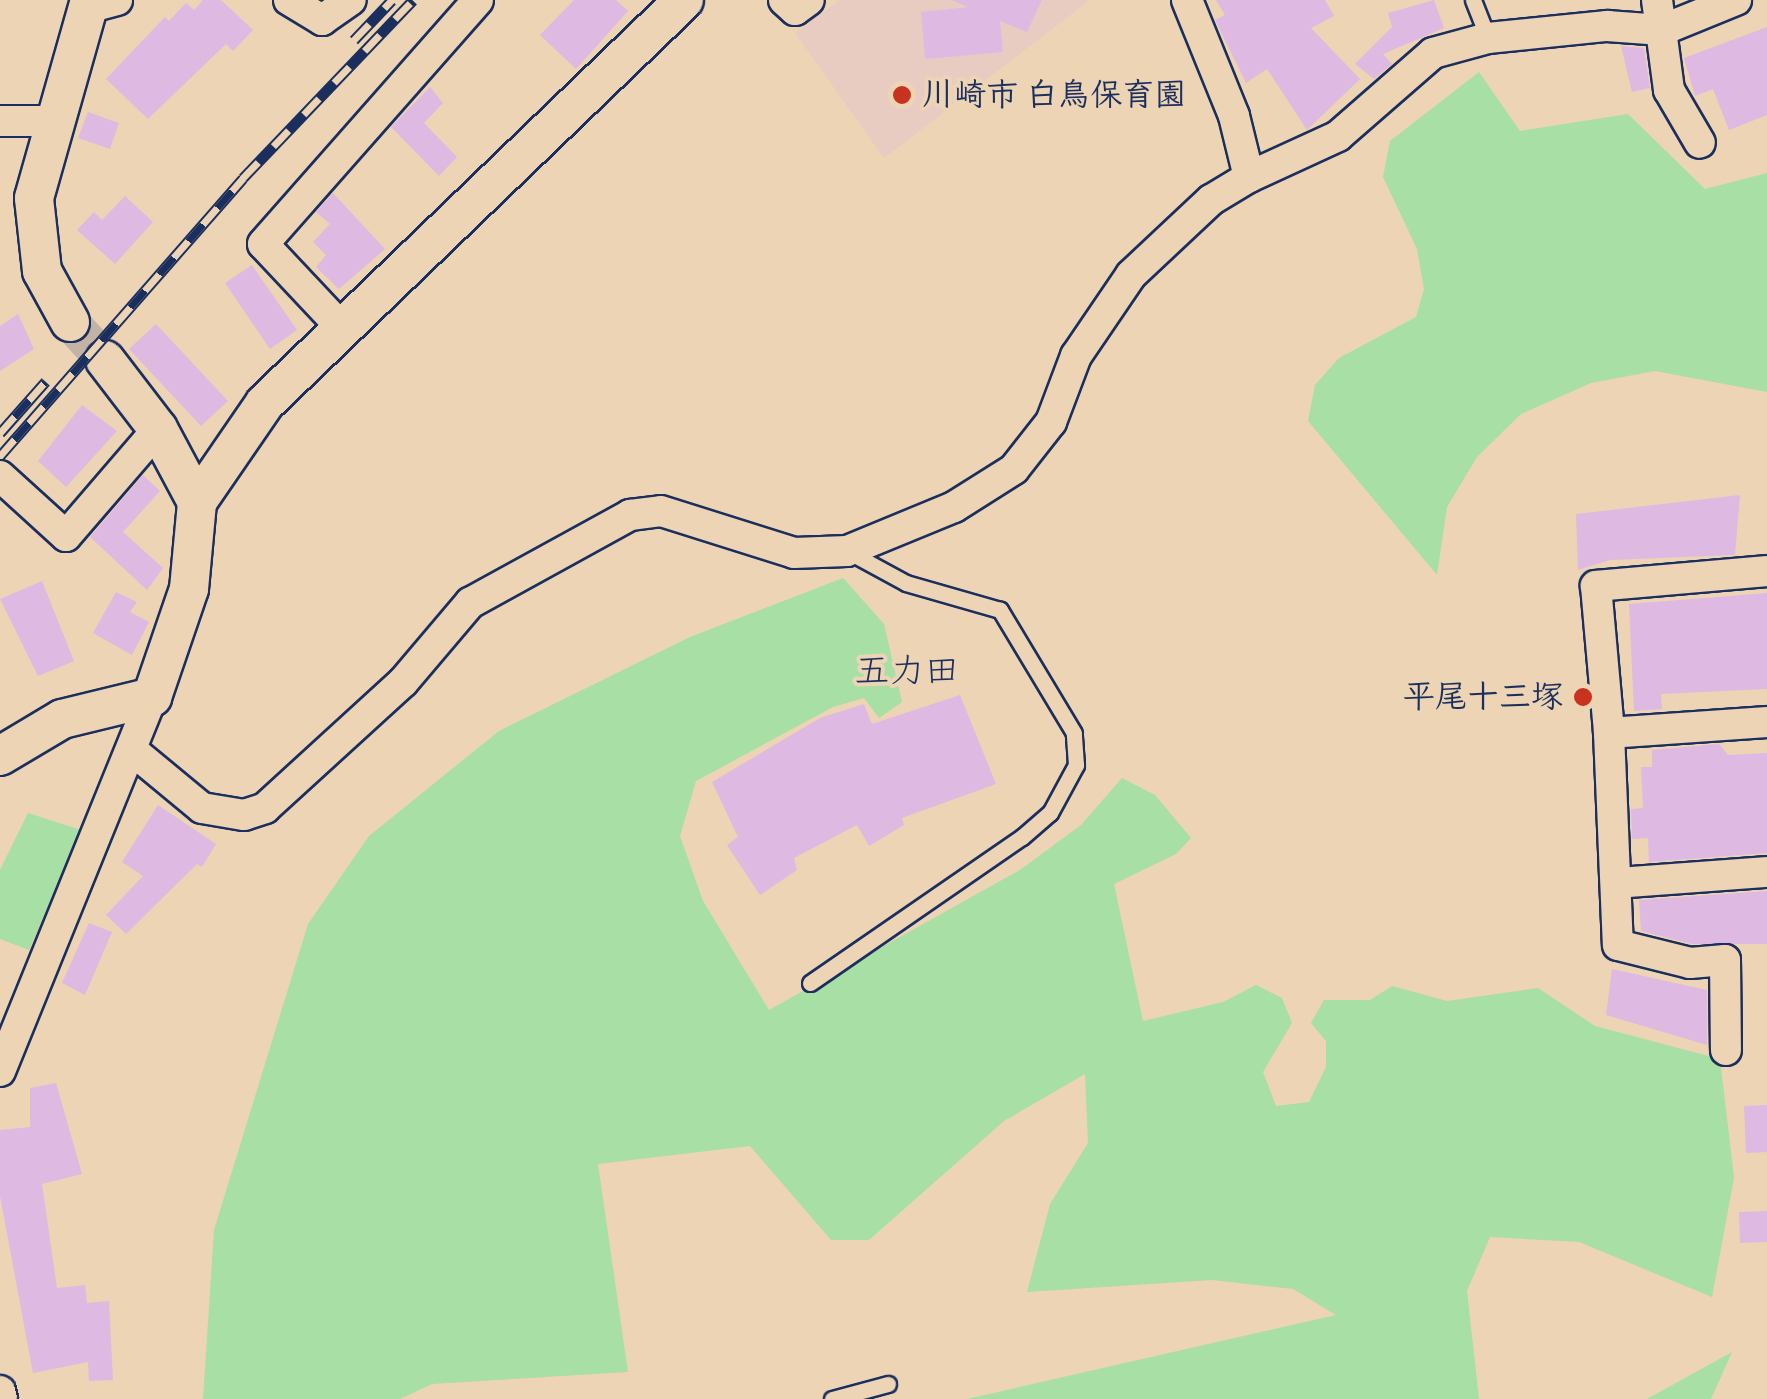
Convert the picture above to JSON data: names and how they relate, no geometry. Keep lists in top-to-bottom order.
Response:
{
  "districts": ["五力田"],
  "places": ["川崎市 白鳥保育園", "平尾十三塚"]
}
